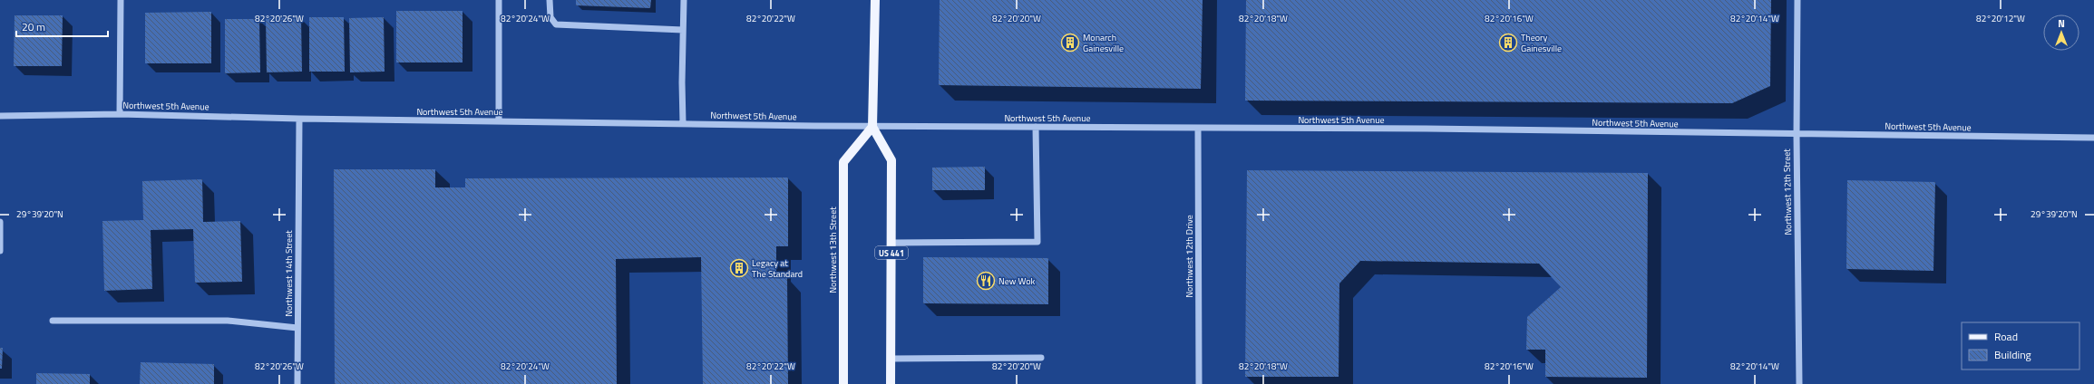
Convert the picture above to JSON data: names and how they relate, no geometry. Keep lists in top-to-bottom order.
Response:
{
  "streets": {
    "main road": ["Northwest 13th Street", "US 441"],
    "street": [
      "Northwest 5th Avenue",
      "Northwest 12th Street",
      "Northwest 12th Drive",
      "Northwest 14th Street"
    ]
  },
  "crossings": [
    ["Northwest 5th Avenue", "Northwest 12th Street"],
    ["Northwest 5th Avenue", "Northwest 13th Street"],
    ["Northwest 5th Avenue", "US 441"],
    ["Northwest 5th Avenue", "Northwest 12th Drive"],
    ["Northwest 5th Avenue", "Northwest 14th Street"],
    ["Northwest 13th Street", "US 441"]
  ],
  "places": {
    "building": ["Monarch Gainesville", "Theory Gainesville", "Legacy at The Standard"],
    "restaurant": ["New Wok"]
  },
  "legend": ["Road", "Building"],
  "scale_bar": "20 m",
  "north": "top",
  "coordinates": [
    "82°20'26\"W",
    "82°20'24\"W",
    "82°20'22\"W",
    "82°20'20\"W",
    "82°20'18\"W",
    "82°20'16\"W",
    "82°20'14\"W",
    "82°20'12\"W",
    "29°39'20\"N"
  ]
}
